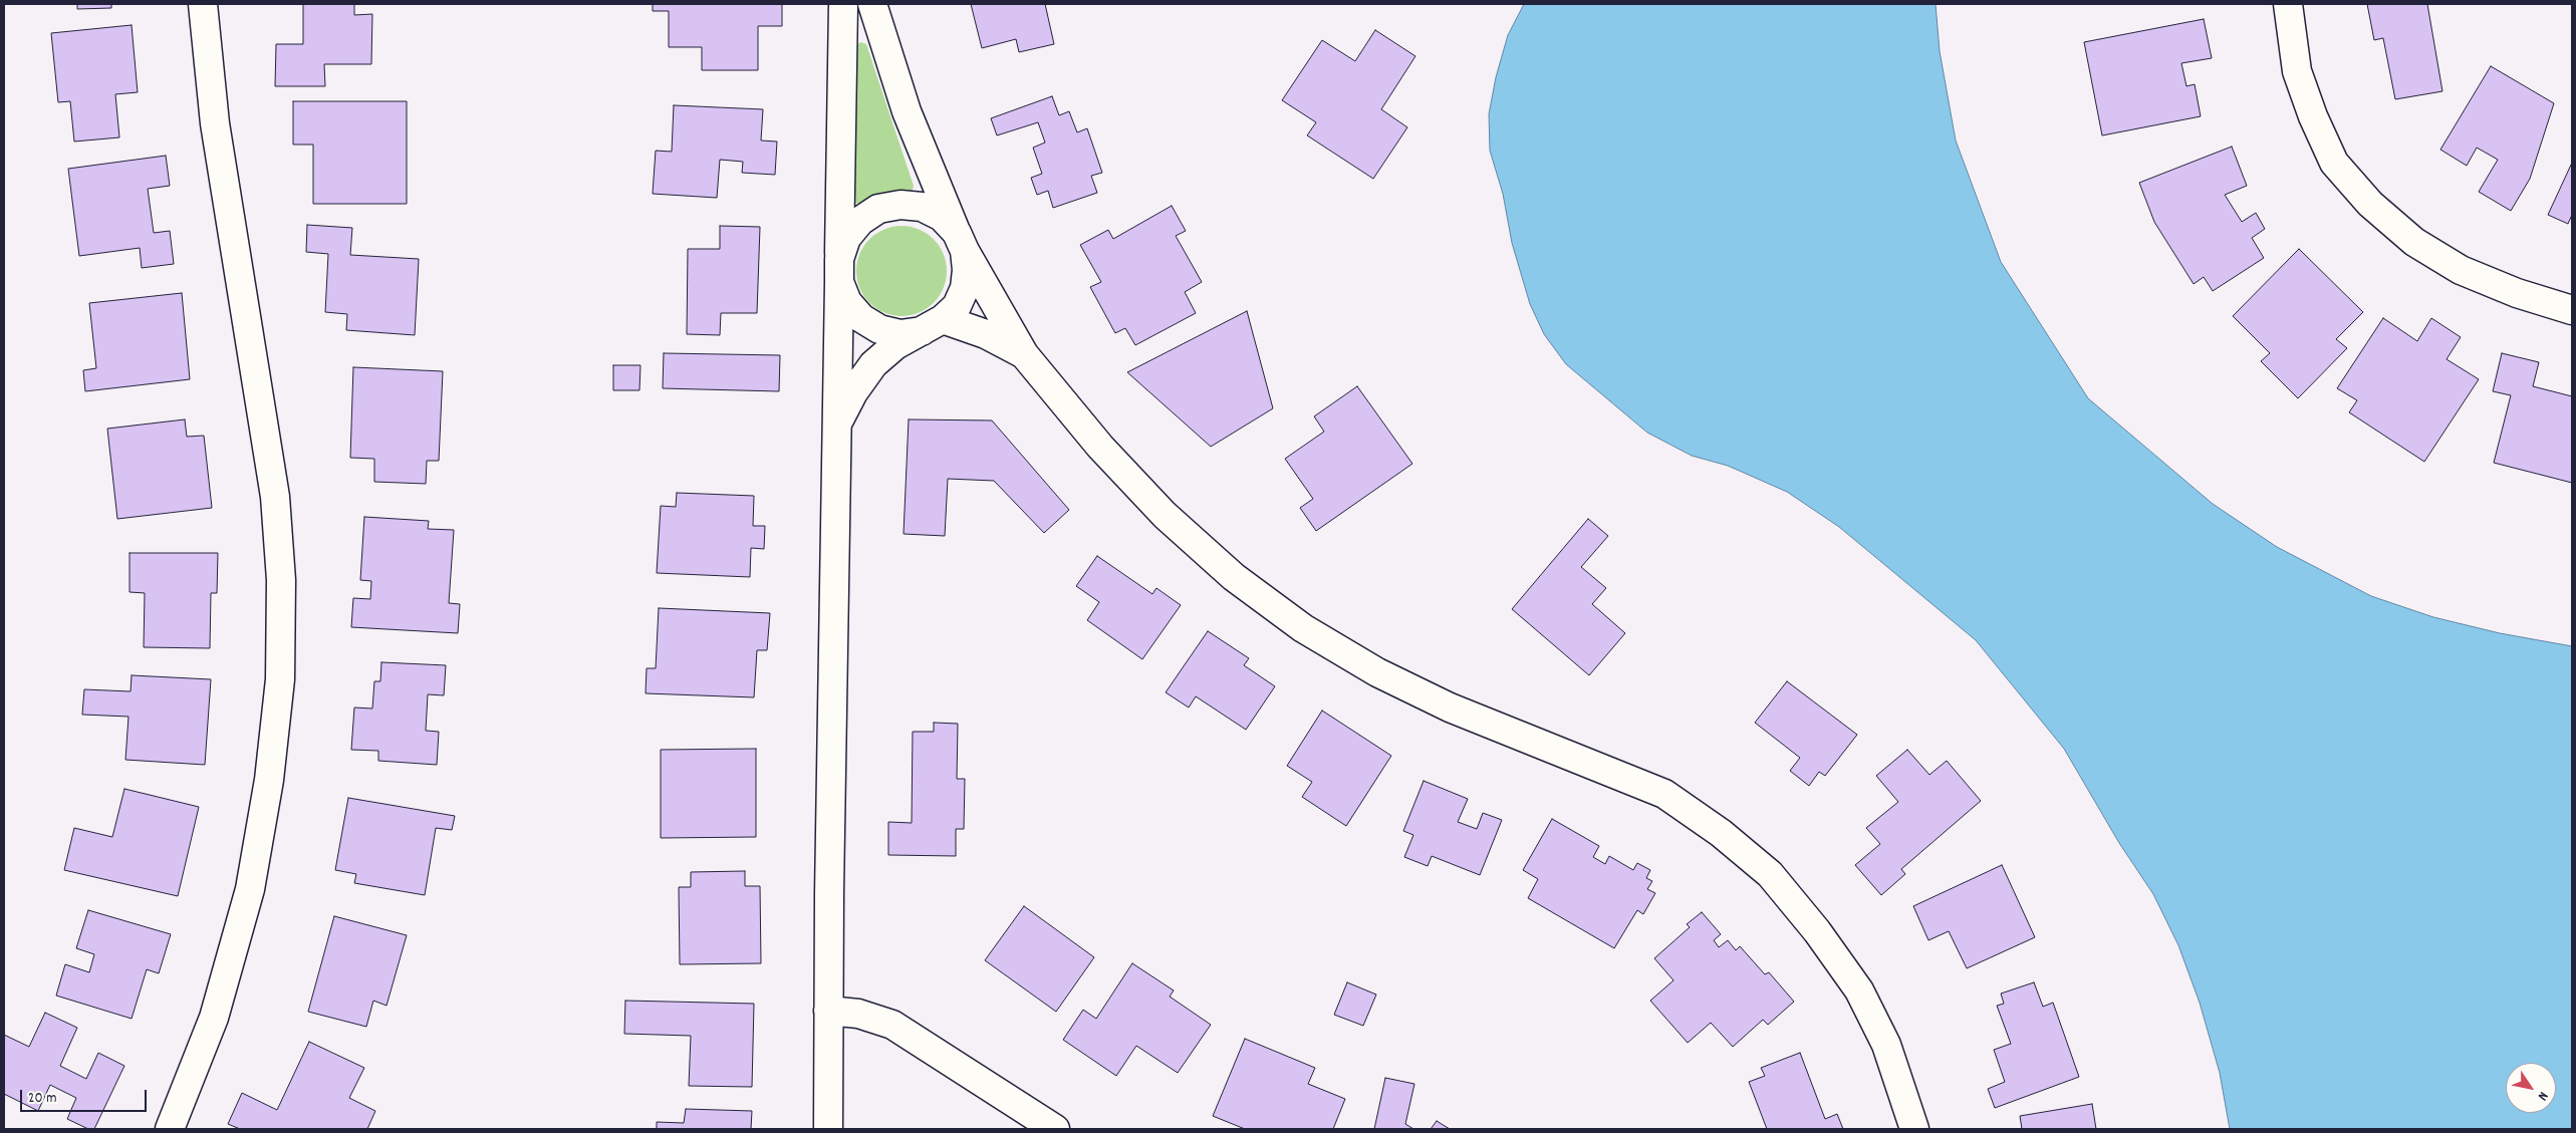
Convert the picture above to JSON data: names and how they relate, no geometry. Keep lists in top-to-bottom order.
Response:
{
  "scale_bar": "20 m",
  "north": "bottom right"
}
